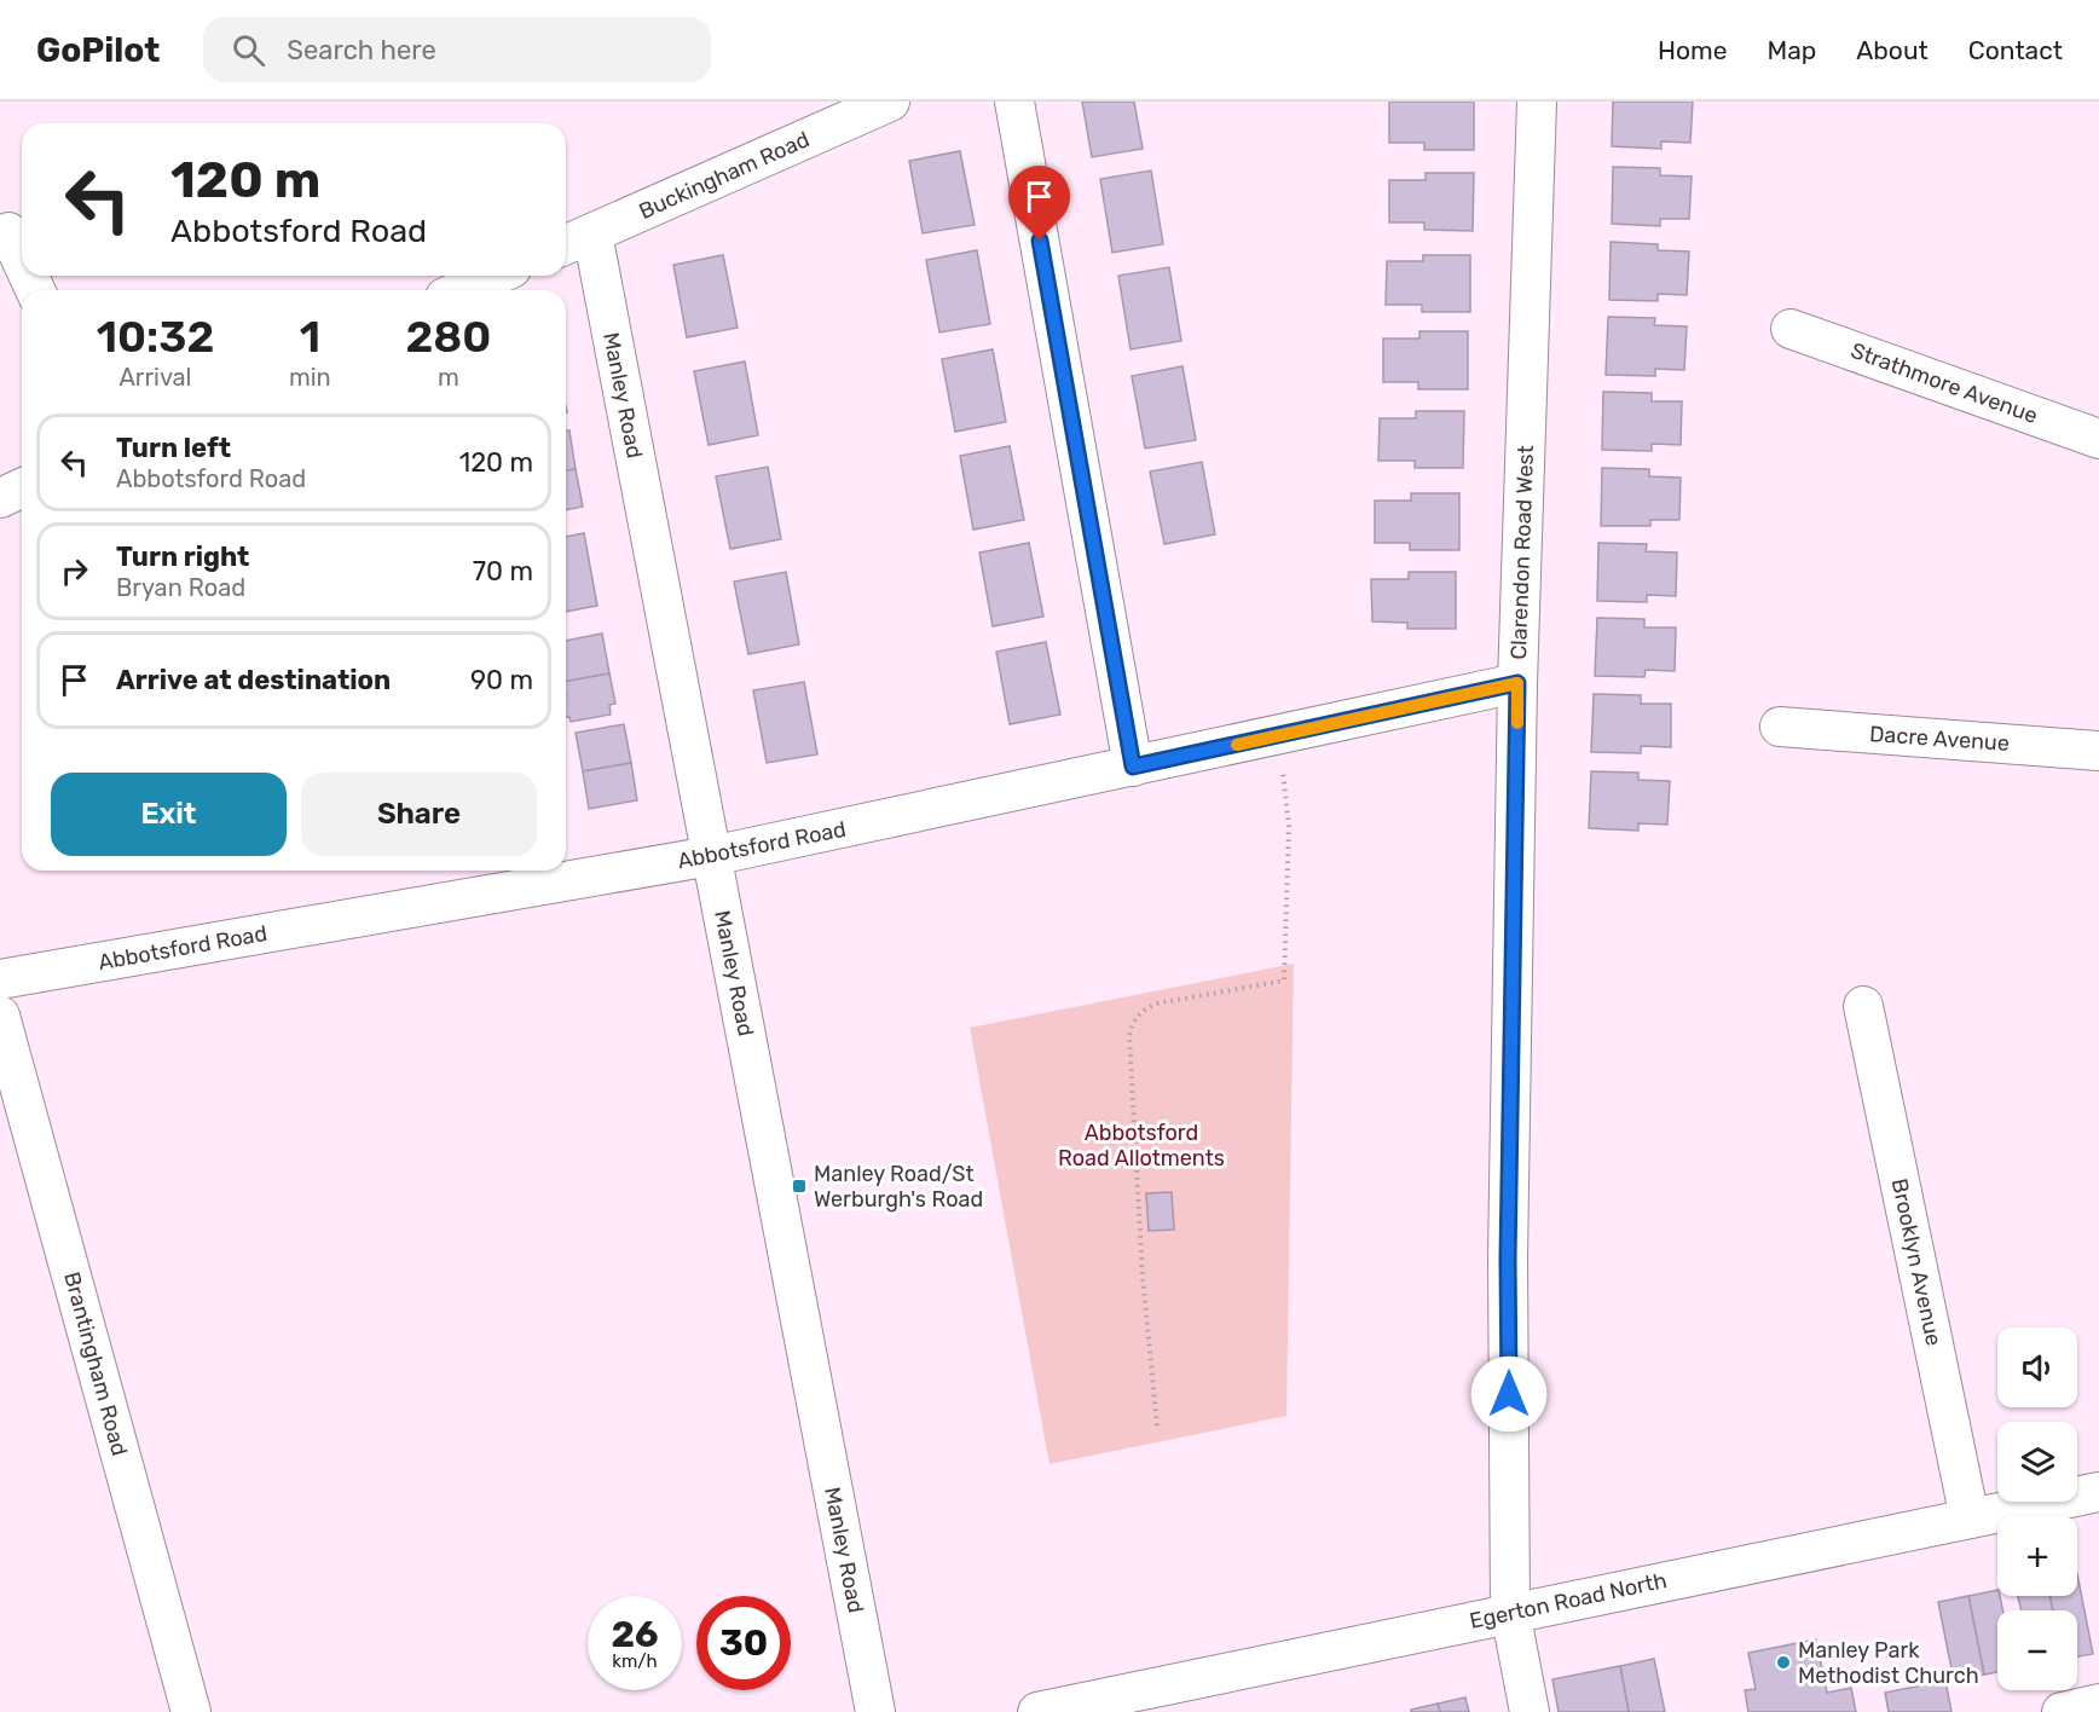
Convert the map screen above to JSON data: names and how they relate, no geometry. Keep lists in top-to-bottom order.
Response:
{
  "streets": {
    "street": [
      "Buckingham Road",
      "Strathmore Avenue",
      "Manley Road",
      "Clarendon Road West",
      "Dacre Avenue",
      "Abbotsford Road",
      "Brooklyn Avenue",
      "Brantingham Road",
      "Egerton Road North"
    ]
  },
  "crossings": [
    ["Buckingham Road", "Manley Road"],
    ["Manley Road", "Abbotsford Road"],
    ["Clarendon Road West", "Abbotsford Road"],
    ["Clarendon Road West", "Egerton Road North"],
    ["Brooklyn Avenue", "Egerton Road North"]
  ],
  "parks": ["Abbotsford Road Allotments"],
  "places": {
    "transit": ["Manley Road/St Werburgh's Road"],
    "other": ["Manley Park Methodist Church"]
  },
  "page": {
    "header": "GoPilot",
    "search": "Search here",
    "nav": [
      "Home",
      "Map",
      "About",
      "Contact"
    ],
    "turn": ["120 m", "Abbotsford Road"],
    "eta": [
      "10:32",
      "Arrival",
      "1",
      "min",
      "280",
      "m"
    ],
    "list": [
      {
        "name": "Turn left",
        "note": "Abbotsford Road",
        "value": "120 m"
      },
      {
        "name": "Turn right",
        "note": "Bryan Road",
        "value": "70 m"
      },
      {
        "name": "Arrive at destination",
        "value": "90 m"
      }
    ],
    "buttons": ["Exit", "Share"],
    "map_buttons": ["+", "−"],
    "speed": "26 km/h",
    "limit": "30"
  }
}
